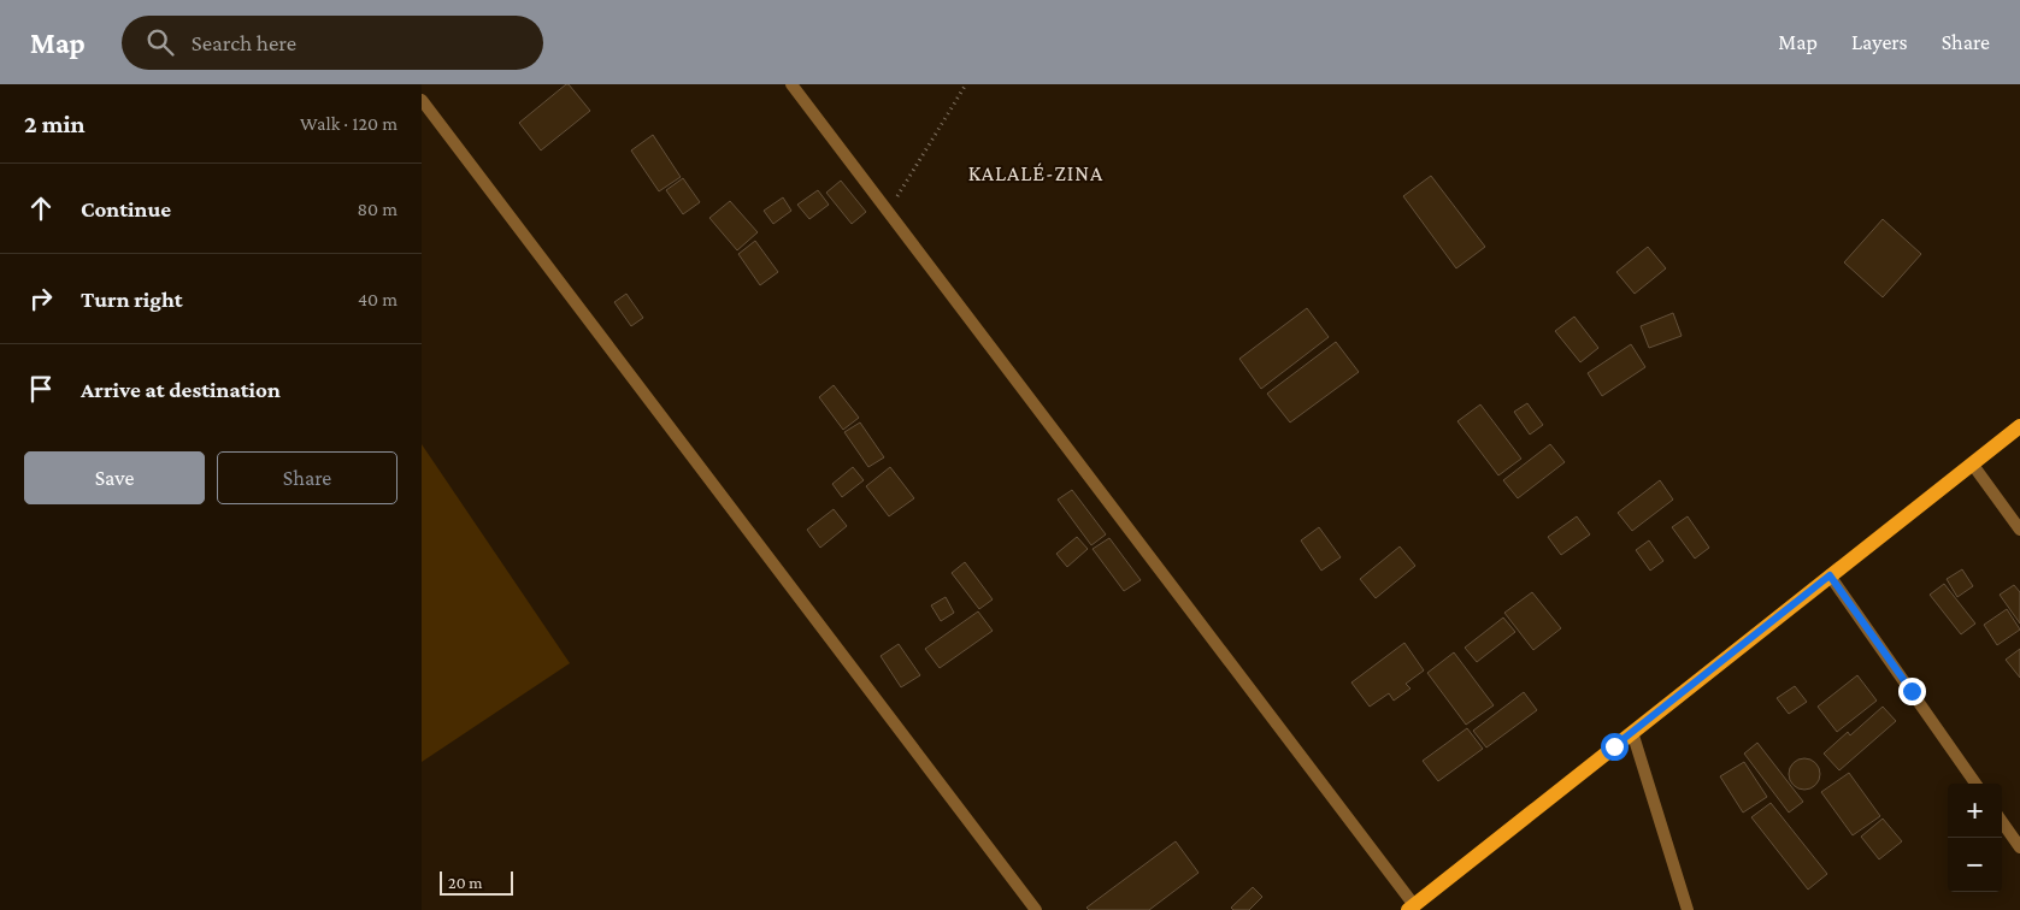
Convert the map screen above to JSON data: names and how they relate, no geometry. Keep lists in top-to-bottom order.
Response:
{
  "districts": ["KALALÉ-ZINA"],
  "scale_bar": "20 m",
  "page": {
    "header": "Map",
    "search": "Search here",
    "nav": ["Map", "Layers", "Share"],
    "heading": ["2 min", "Walk · 120 m"],
    "list": [
      ["Continue", "80 m"],
      ["Turn right", "40 m"],
      "Arrive at destination"
    ],
    "buttons": ["Save", "Share"],
    "map_buttons": ["+", "−"],
    "scale": "20 m"
  }
}
